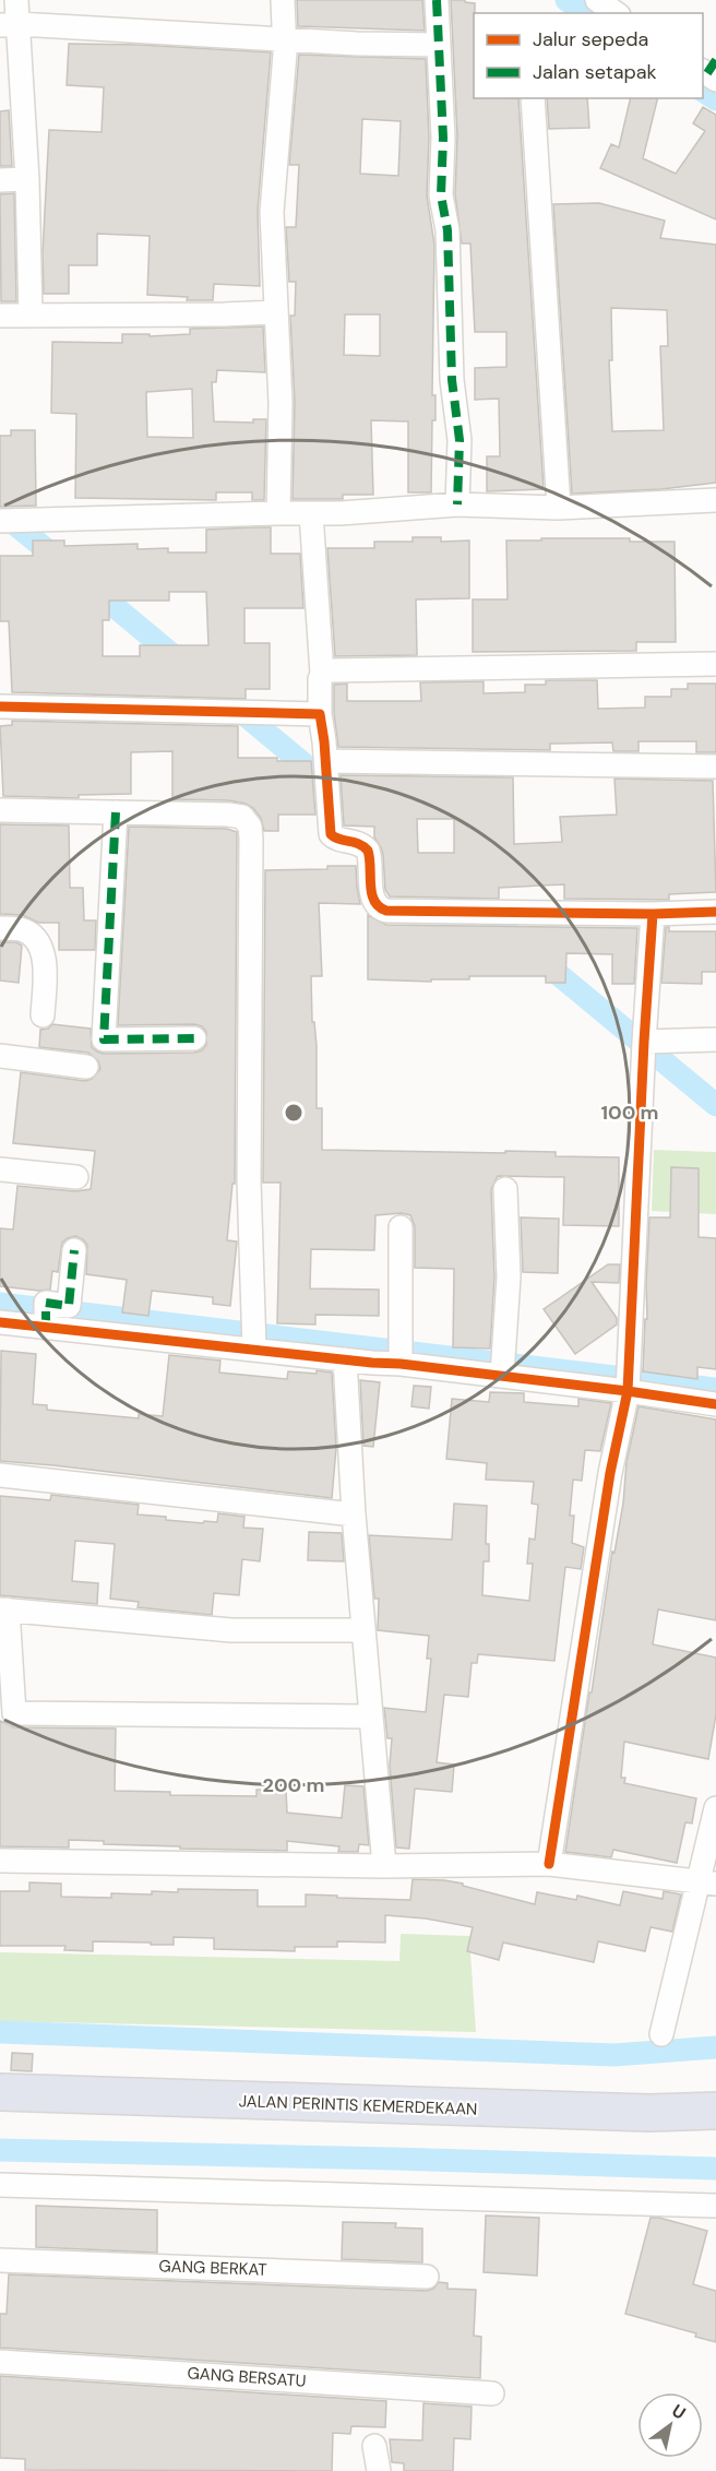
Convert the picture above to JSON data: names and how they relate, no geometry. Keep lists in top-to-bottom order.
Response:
{
  "streets": {
    "highway": ["JALAN PERINTIS KEMERDEKAAN"],
    "street": ["GANG BERKAT", "GANG BERSATU"]
  },
  "legend": ["Jalur sepeda", "Jalan setapak"],
  "north": "top right",
  "rings": ["100 m", "200 m"]
}
